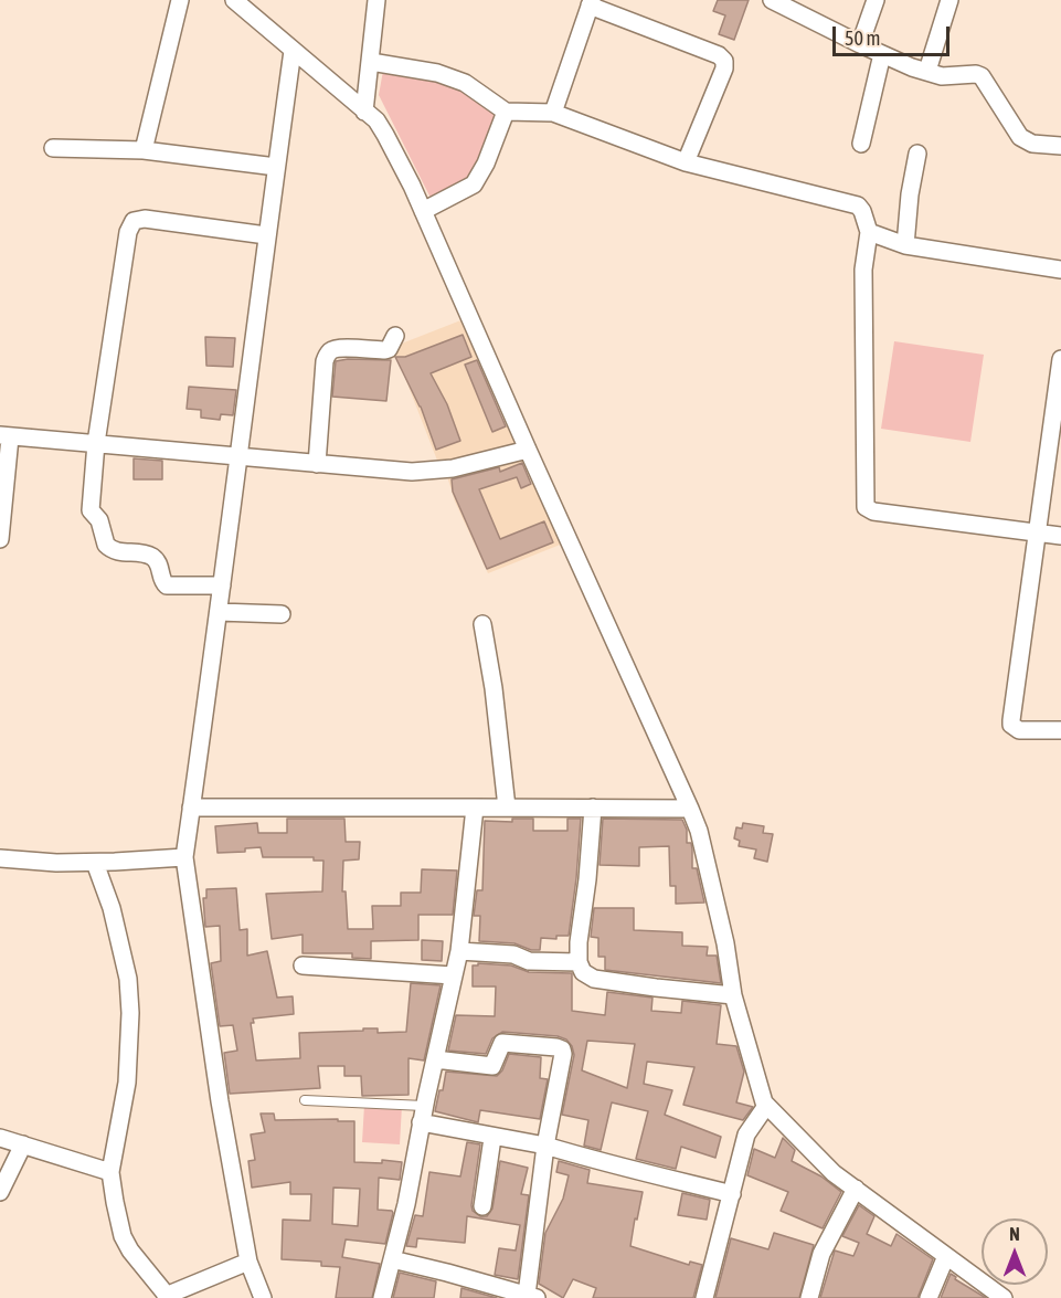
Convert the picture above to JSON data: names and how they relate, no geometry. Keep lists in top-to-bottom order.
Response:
{
  "scale_bar": "50 m",
  "north": "top"
}
